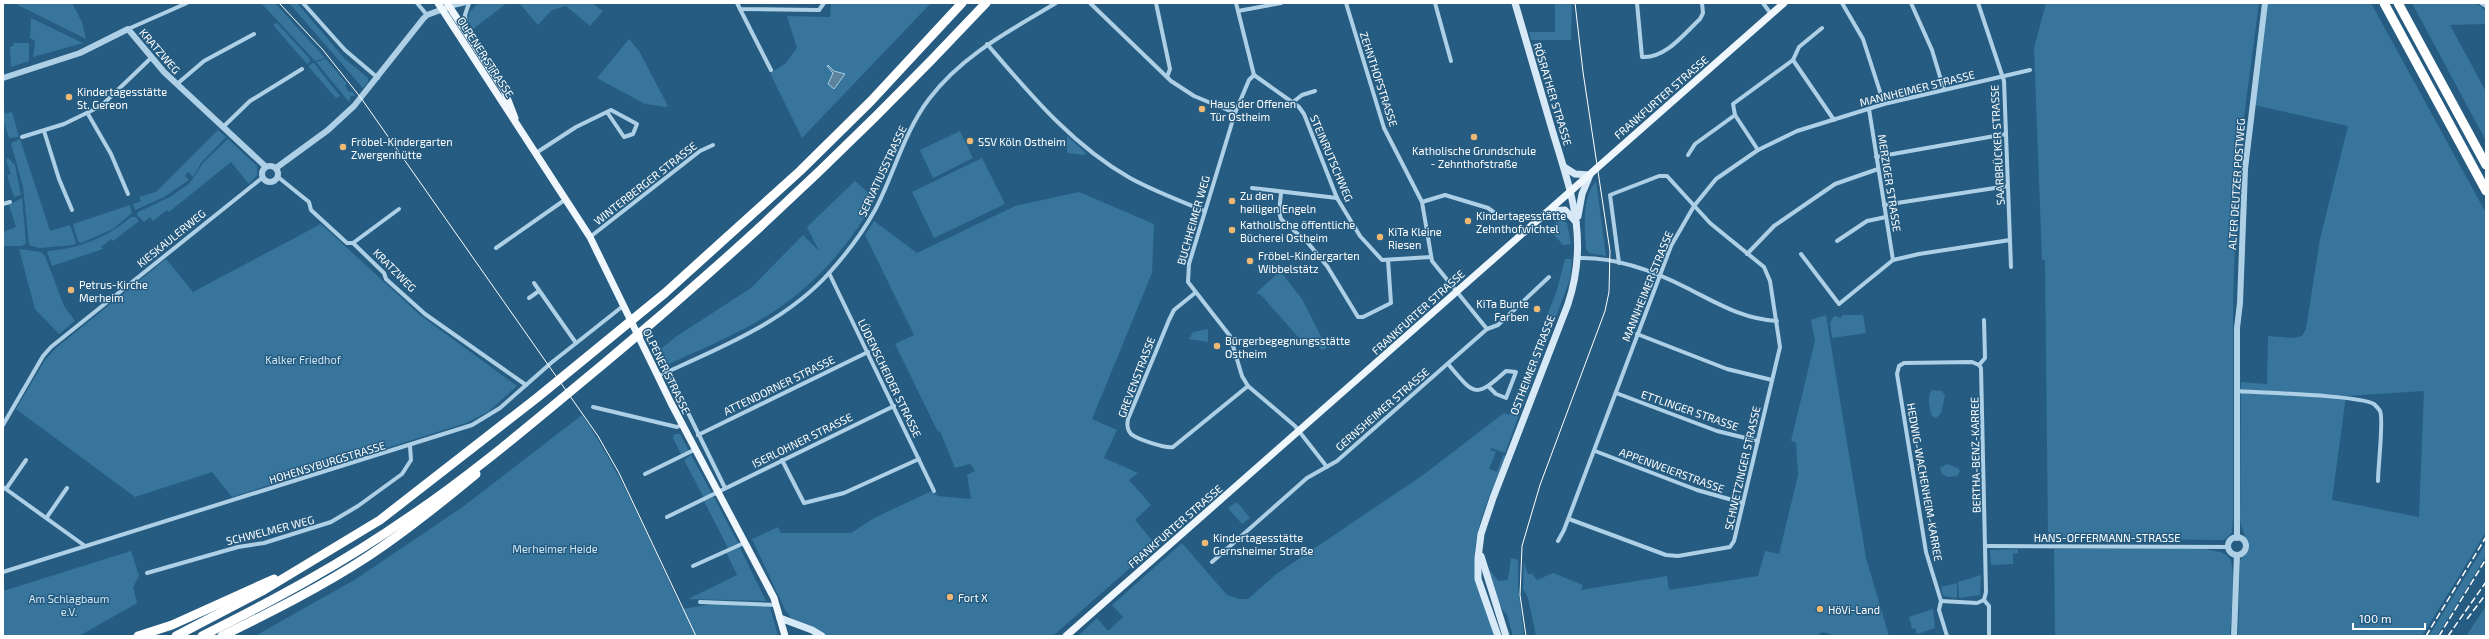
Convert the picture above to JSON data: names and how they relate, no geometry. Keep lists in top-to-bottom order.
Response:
{
  "streets": {
    "main road": [
      "OLPENER STRASSE",
      "RÖSRATHER STRASSE",
      "FRANKFURTER STRASSE",
      "OSTHEIMER STRASSE"
    ],
    "street": [
      "KRATZWEG",
      "ZEHNTHOFSTRASSE",
      "MANNHEIMER STRASSE",
      "SAARBRÜCKER STRASSE",
      "STEINRUTSCHWEG",
      "SERVATIUSSTRASSE",
      "WINTERBERGER STRASSE",
      "MERZIGER STRASSE",
      "ALTER DEUTZER POSTWEG",
      "BUCHHEIMER WEG",
      "KIESKAULERWEG",
      "GREVENSTRASSE",
      "LÜDENSCHEIDER STRASSE",
      "ATTENDORNER STRASSE",
      "GERNSHEIMER STRASSE",
      "ETTLINGER STRASSE",
      "ISERLOHNER STRASSE",
      "BERTHA-BENZ-KARREE",
      "HOHENSYBURGSTRASSE",
      "SCHWETZINGER STRASSE",
      "APPENWEIERSTRASSE",
      "HEDWIG-WACHENHEIM-KARREE",
      "SCHWELMER WEG",
      "HANS-OFFERMANN-STRASSE"
    ]
  },
  "crossings": [
    ["KRATZWEG", "KIESKAULERWEG"],
    ["KRATZWEG", "HOHENSYBURGSTRASSE"],
    ["OLPENER STRASSE", "SERVATIUSSTRASSE"],
    ["OLPENER STRASSE", "WINTERBERGER STRASSE"],
    ["OLPENER STRASSE", "ATTENDORNER STRASSE"],
    ["OLPENER STRASSE", "ISERLOHNER STRASSE"],
    ["OLPENER STRASSE", "HOHENSYBURGSTRASSE"],
    ["ZEHNTHOFSTRASSE", "FRANKFURTER STRASSE"],
    ["MANNHEIMER STRASSE", "SAARBRÜCKER STRASSE"],
    ["MANNHEIMER STRASSE", "MERZIGER STRASSE"],
    ["MANNHEIMER STRASSE", "ETTLINGER STRASSE"],
    ["MANNHEIMER STRASSE", "SCHWETZINGER STRASSE"],
    ["MANNHEIMER STRASSE", "APPENWEIERSTRASSE"],
    ["RÖSRATHER STRASSE", "FRANKFURTER STRASSE"],
    ["RÖSRATHER STRASSE", "OSTHEIMER STRASSE"],
    ["FRANKFURTER STRASSE", "BUCHHEIMER WEG"],
    ["FRANKFURTER STRASSE", "OSTHEIMER STRASSE"],
    ["STEINRUTSCHWEG", "BUCHHEIMER WEG"],
    ["SERVATIUSSTRASSE", "LÜDENSCHEIDER STRASSE"],
    ["ALTER DEUTZER POSTWEG", "HANS-OFFERMANN-STRASSE"],
    ["BUCHHEIMER WEG", "GREVENSTRASSE"],
    ["LÜDENSCHEIDER STRASSE", "ATTENDORNER STRASSE"],
    ["LÜDENSCHEIDER STRASSE", "ISERLOHNER STRASSE"],
    ["ETTLINGER STRASSE", "SCHWETZINGER STRASSE"],
    ["BERTHA-BENZ-KARREE", "HEDWIG-WACHENHEIM-KARREE"],
    ["BERTHA-BENZ-KARREE", "HANS-OFFERMANN-STRASSE"],
    ["HOHENSYBURGSTRASSE", "SCHWELMER WEG"],
    ["SCHWETZINGER STRASSE", "APPENWEIERSTRASSE"]
  ],
  "parks": ["Kalker Friedhof", "Merheimer Heide", "Am Schlagbaum e.V."],
  "places": [
    "Kindertagesstätte St. Gereon",
    "Haus der Offenen Tür Ostheim",
    "Katholische Grundschule - Zehnthofstraße",
    "SSV Köln Ostheim",
    "Fröbel-Kindergarten Zwergenhütte",
    "Zu den heiligen Engeln",
    "Kindertagesstätte Zehnthofwichtel",
    "Katholische öffentliche Bücherei Ostheim",
    "KiTa Kleine Riesen",
    "Fröbel-Kindergarten Wibbelstätz",
    "Petrus-Kirche Merheim",
    "KiTa Bunte Farben",
    "Bürgerbegegnungsstätte Ostheim",
    "Kindertagesstätte Gernsheimer Straße",
    "Fort X",
    "HöVi-Land"
  ],
  "scale_bar": "100 m"
}
